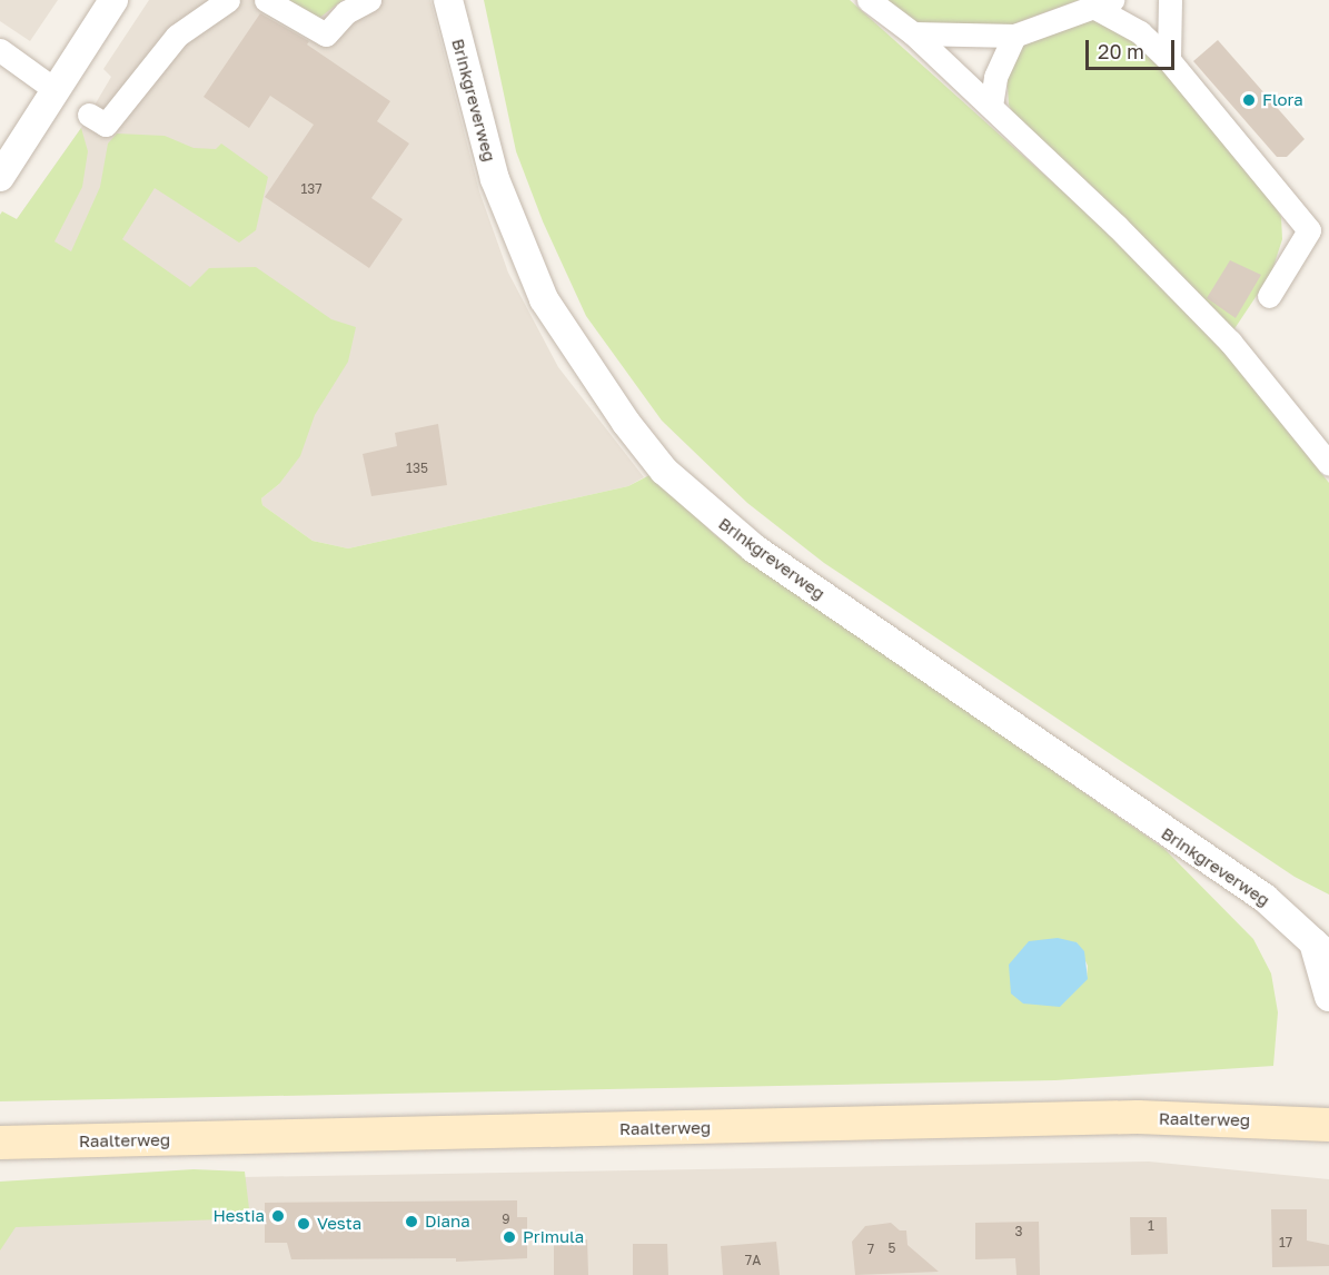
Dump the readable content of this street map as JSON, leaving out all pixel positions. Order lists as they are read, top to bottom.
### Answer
{
  "streets": {
    "main road": ["Raalterweg"],
    "street": ["Brinkgreverweg"]
  },
  "places": [
    "Flora",
    "Hestia",
    "Diana",
    "Vesta",
    "Primula"
  ],
  "house_numbers": [
    "137",
    "135",
    "9",
    "1",
    "3",
    "17",
    "5",
    "7",
    "7A"
  ],
  "scale_bar": "20 m"
}
